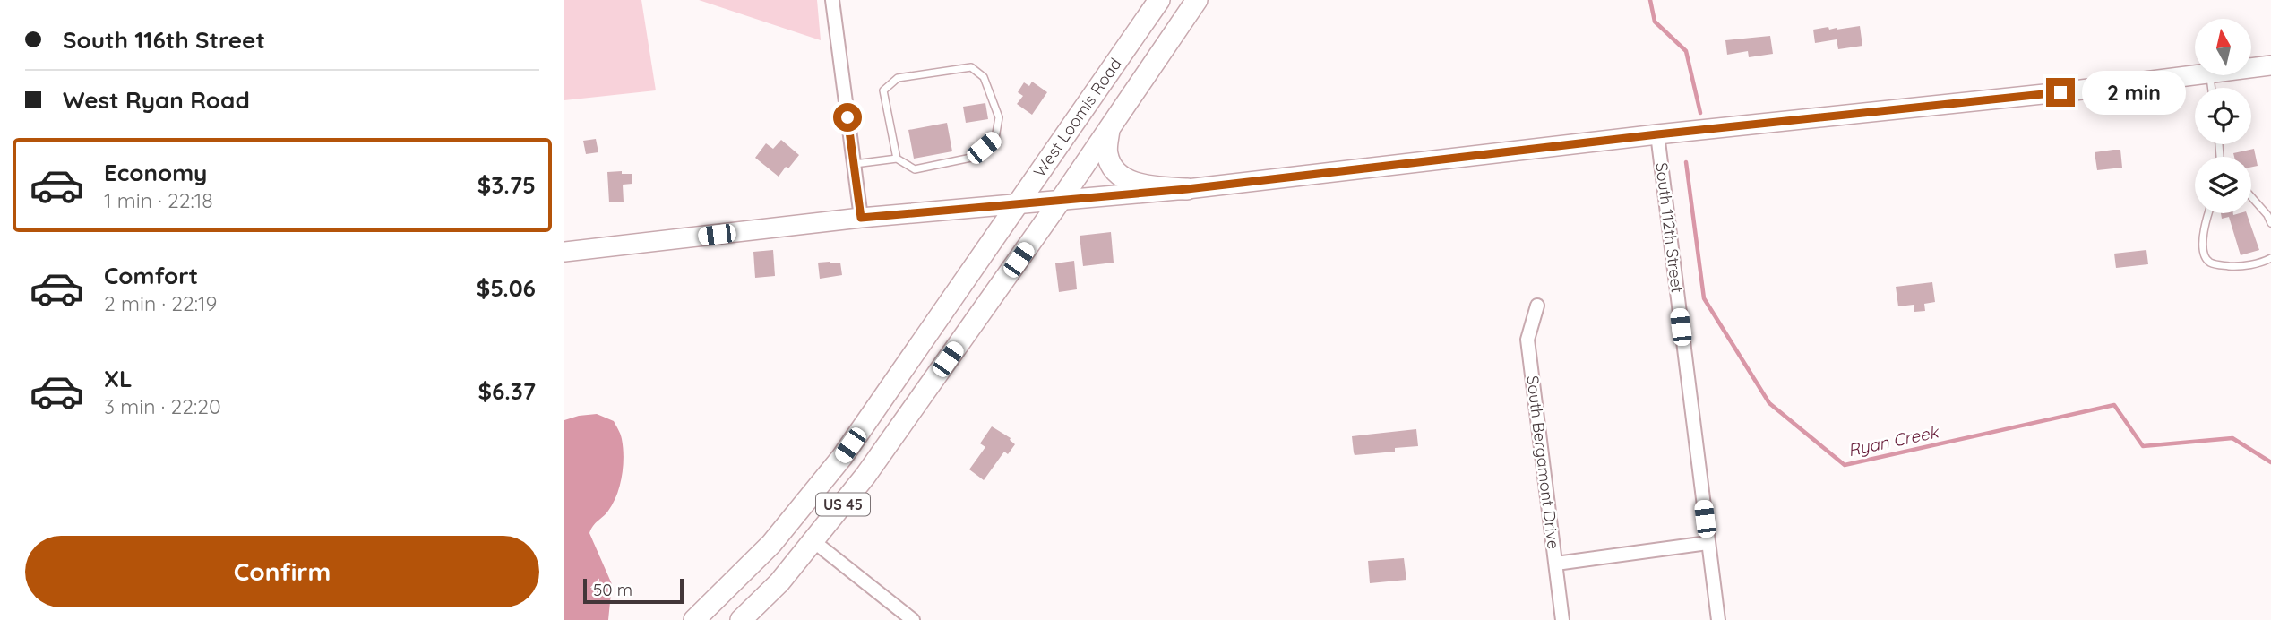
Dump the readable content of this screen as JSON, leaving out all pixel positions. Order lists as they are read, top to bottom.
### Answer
{
  "streets": {
    "main road": ["West Loomis Road", "US 45"],
    "street": ["South 112th Street", "South Bergamont Drive"]
  },
  "water": ["Ryan Creek"],
  "scale_bar": "50 m",
  "north": "top",
  "page": {
    "banner": ["South 116th Street", "West Ryan Road"],
    "bubble": "2 min",
    "list": [
      {
        "name": "Economy",
        "note": "1 min · 22:18",
        "value": "$3.75"
      },
      {
        "name": "Comfort",
        "note": "2 min · 22:19",
        "value": "$5.06"
      },
      {
        "name": "XL",
        "note": "3 min · 22:20",
        "value": "$6.37"
      }
    ],
    "buttons": "Confirm",
    "scale": "50 m"
  }
}
